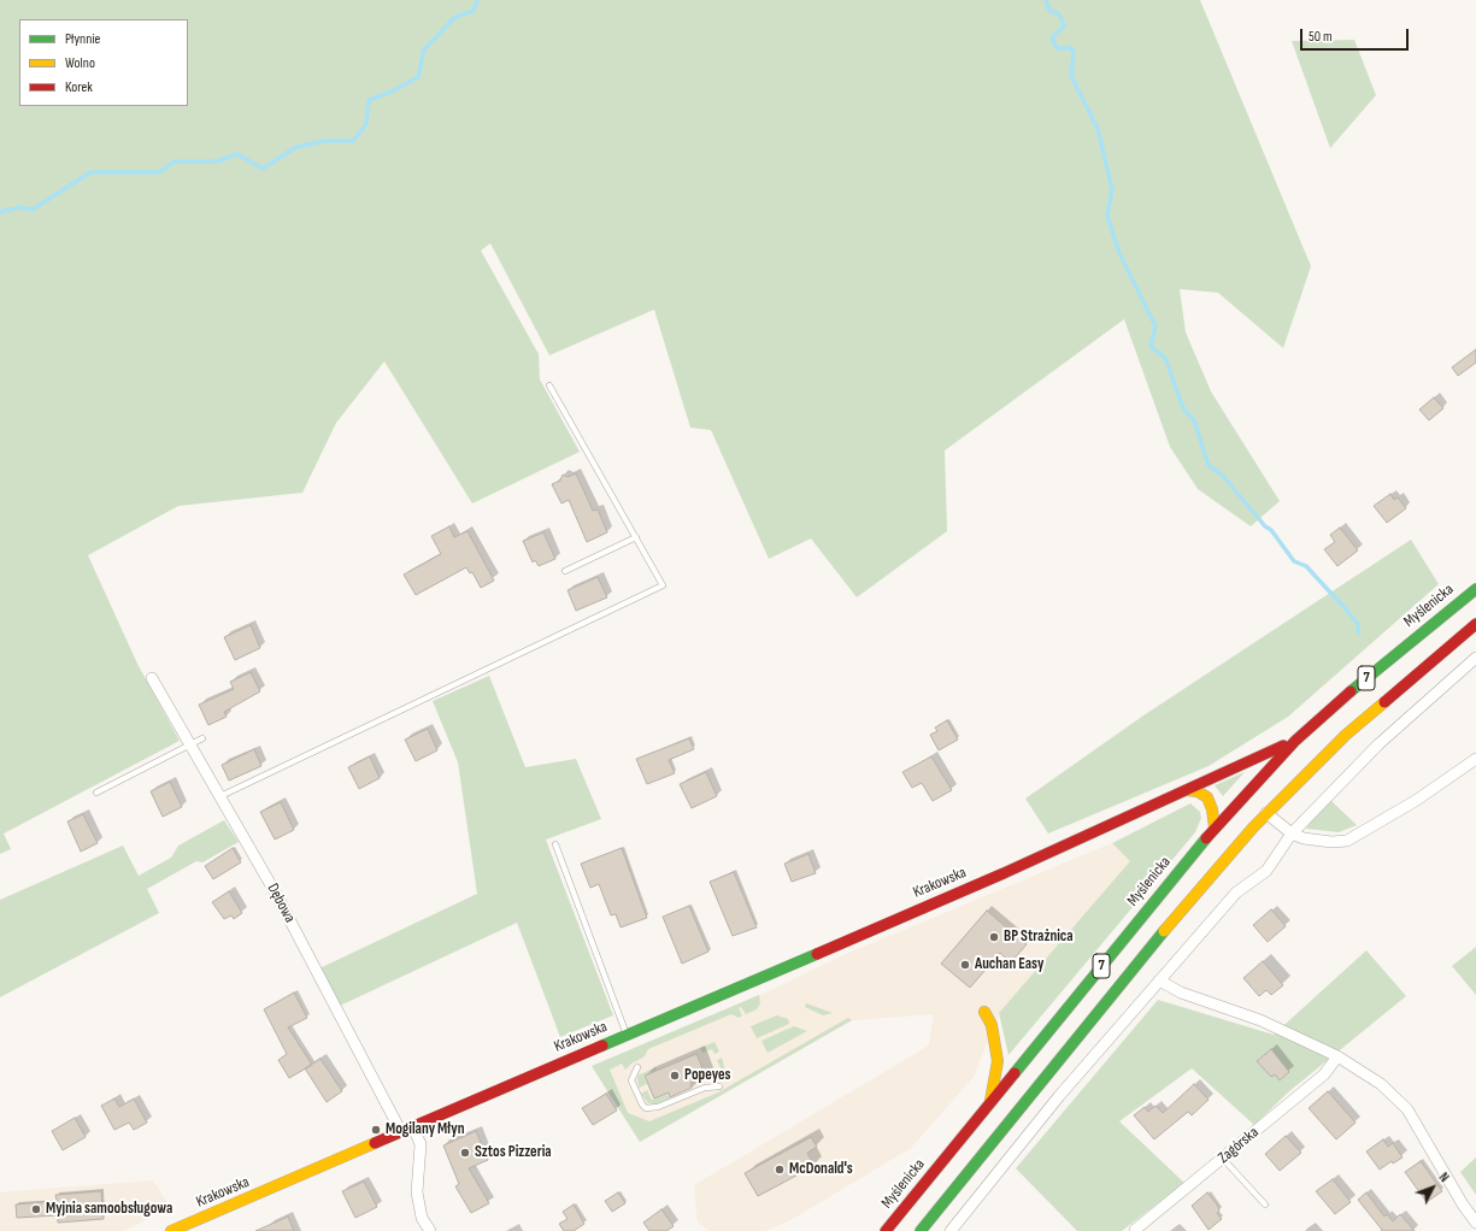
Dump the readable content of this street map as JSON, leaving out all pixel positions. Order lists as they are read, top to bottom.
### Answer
{
  "streets": {
    "main road": ["Myślenicka", "7", "Krakowska"],
    "street": ["Dębowa", "Zagórska"]
  },
  "crossings": [
    ["Myślenicka", "Krakowska"],
    ["Krakowska", "Dębowa"]
  ],
  "places": [
    "BP Strażnica",
    "Auchan Easy",
    "Popeyes",
    "Mogilany Młyn",
    "Sztos Pizzeria",
    "McDonald's",
    "Myjnia samoobsługowa"
  ],
  "legend": ["Płynnie", "Wolno", "Korek"],
  "scale_bar": "50 m",
  "north": "top right"
}
